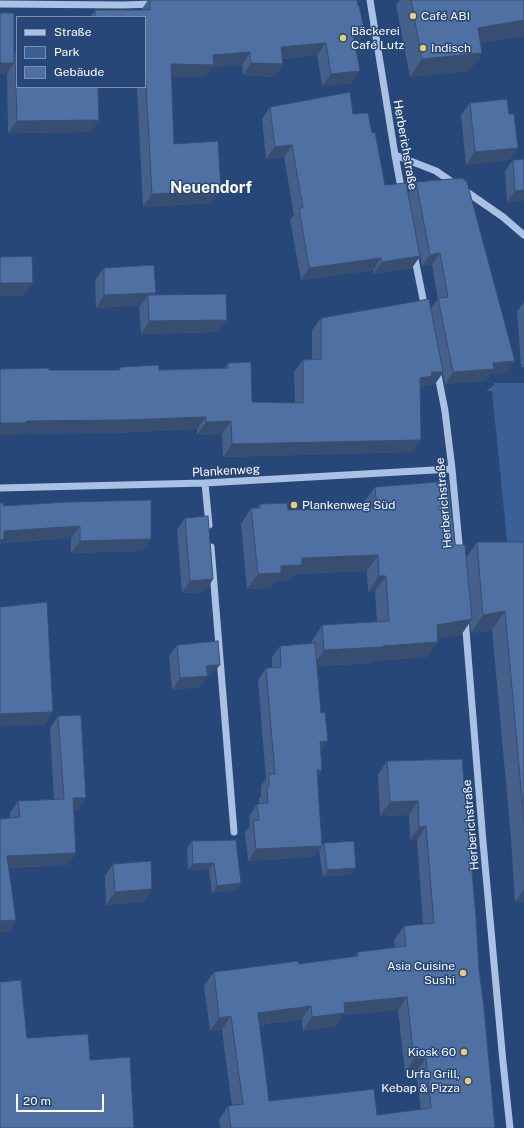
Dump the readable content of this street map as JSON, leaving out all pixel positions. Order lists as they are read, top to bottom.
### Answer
{
  "streets": {
    "street": ["Herberichstraße", "Plankenweg"]
  },
  "crossings": [
    ["Herberichstraße", "Plankenweg"]
  ],
  "districts": ["Neuendorf"],
  "places": [
    "Café ABI",
    "Bäckerei Café Lutz",
    "Indisch",
    "Plankenweg Süd",
    "Asia Cuisine Sushi",
    "Kiosk 60",
    "Urfa Grill, Kebap & Pizza"
  ],
  "legend": ["Straße", "Park", "Gebäude"],
  "scale_bar": "20 m"
}
